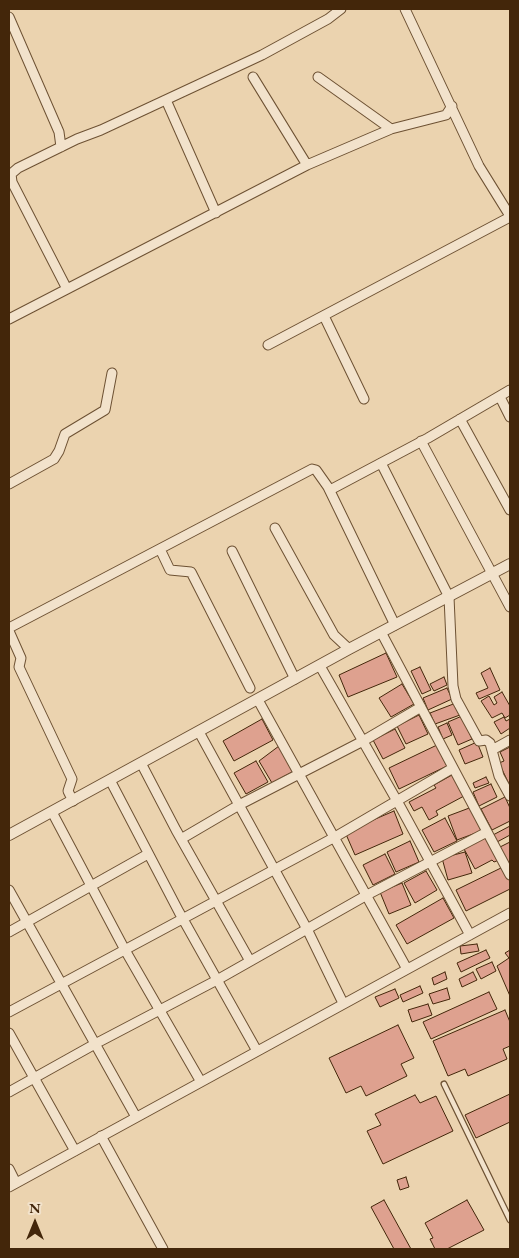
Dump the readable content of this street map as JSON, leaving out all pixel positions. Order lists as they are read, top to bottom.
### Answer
{
  "north": "top"
}
